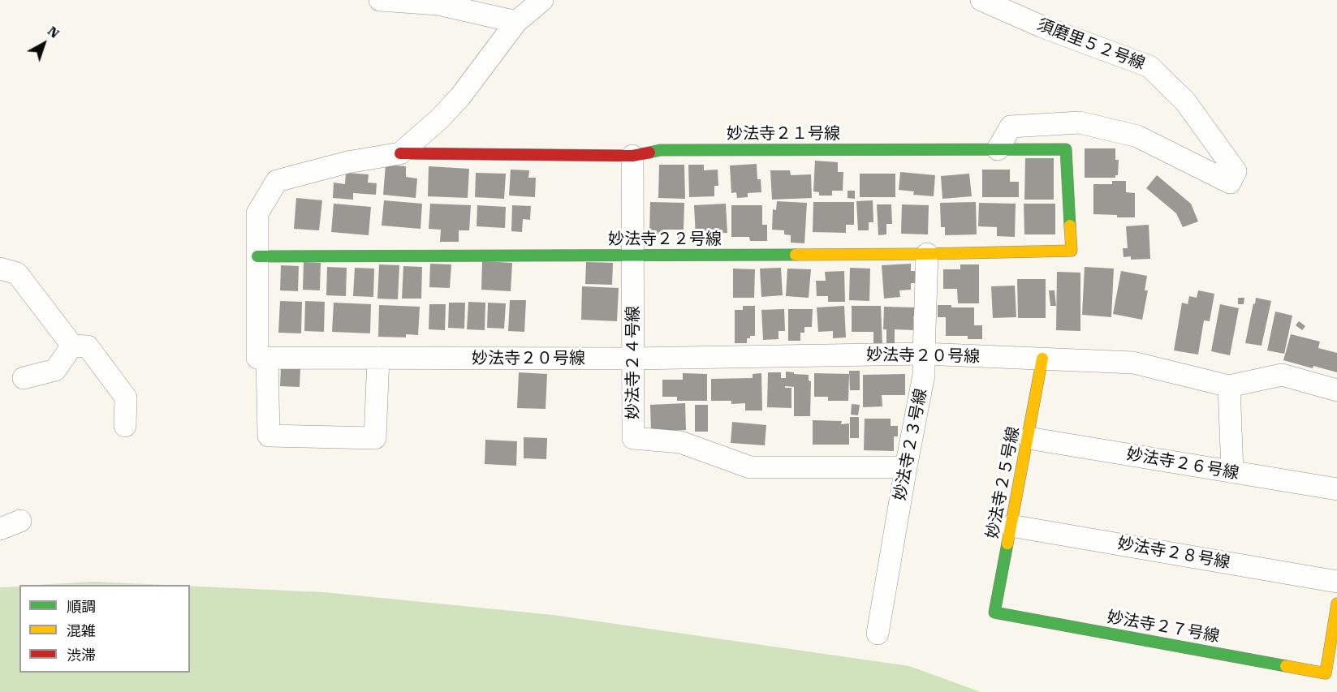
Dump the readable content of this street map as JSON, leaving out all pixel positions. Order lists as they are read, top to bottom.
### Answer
{
  "streets": {
    "street": [
      "須磨里５２号線",
      "妙法寺２１号線",
      "妙法寺２２号線",
      "妙法寺２０号線",
      "妙法寺２４号線",
      "妙法寺２３号線",
      "妙法寺２６号線",
      "妙法寺２５号線",
      "妙法寺２８号線",
      "妙法寺２７号線"
    ]
  },
  "crossings": [
    ["須磨里５２号線", "妙法寺２１号線"],
    ["妙法寺２１号線", "妙法寺２２号線"],
    ["妙法寺２１号線", "妙法寺２４号線"],
    ["妙法寺２２号線", "妙法寺２４号線"],
    ["妙法寺２２号線", "妙法寺２３号線"],
    ["妙法寺２０号線", "妙法寺２４号線"],
    ["妙法寺２０号線", "妙法寺２３号線"],
    ["妙法寺２０号線", "妙法寺２５号線"],
    ["妙法寺２４号線", "妙法寺２３号線"],
    ["妙法寺２６号線", "妙法寺２５号線"],
    ["妙法寺２５号線", "妙法寺２８号線"],
    ["妙法寺２５号線", "妙法寺２７号線"]
  ],
  "legend": ["順調", "混雑", "渋滞"],
  "north": "top right"
}
